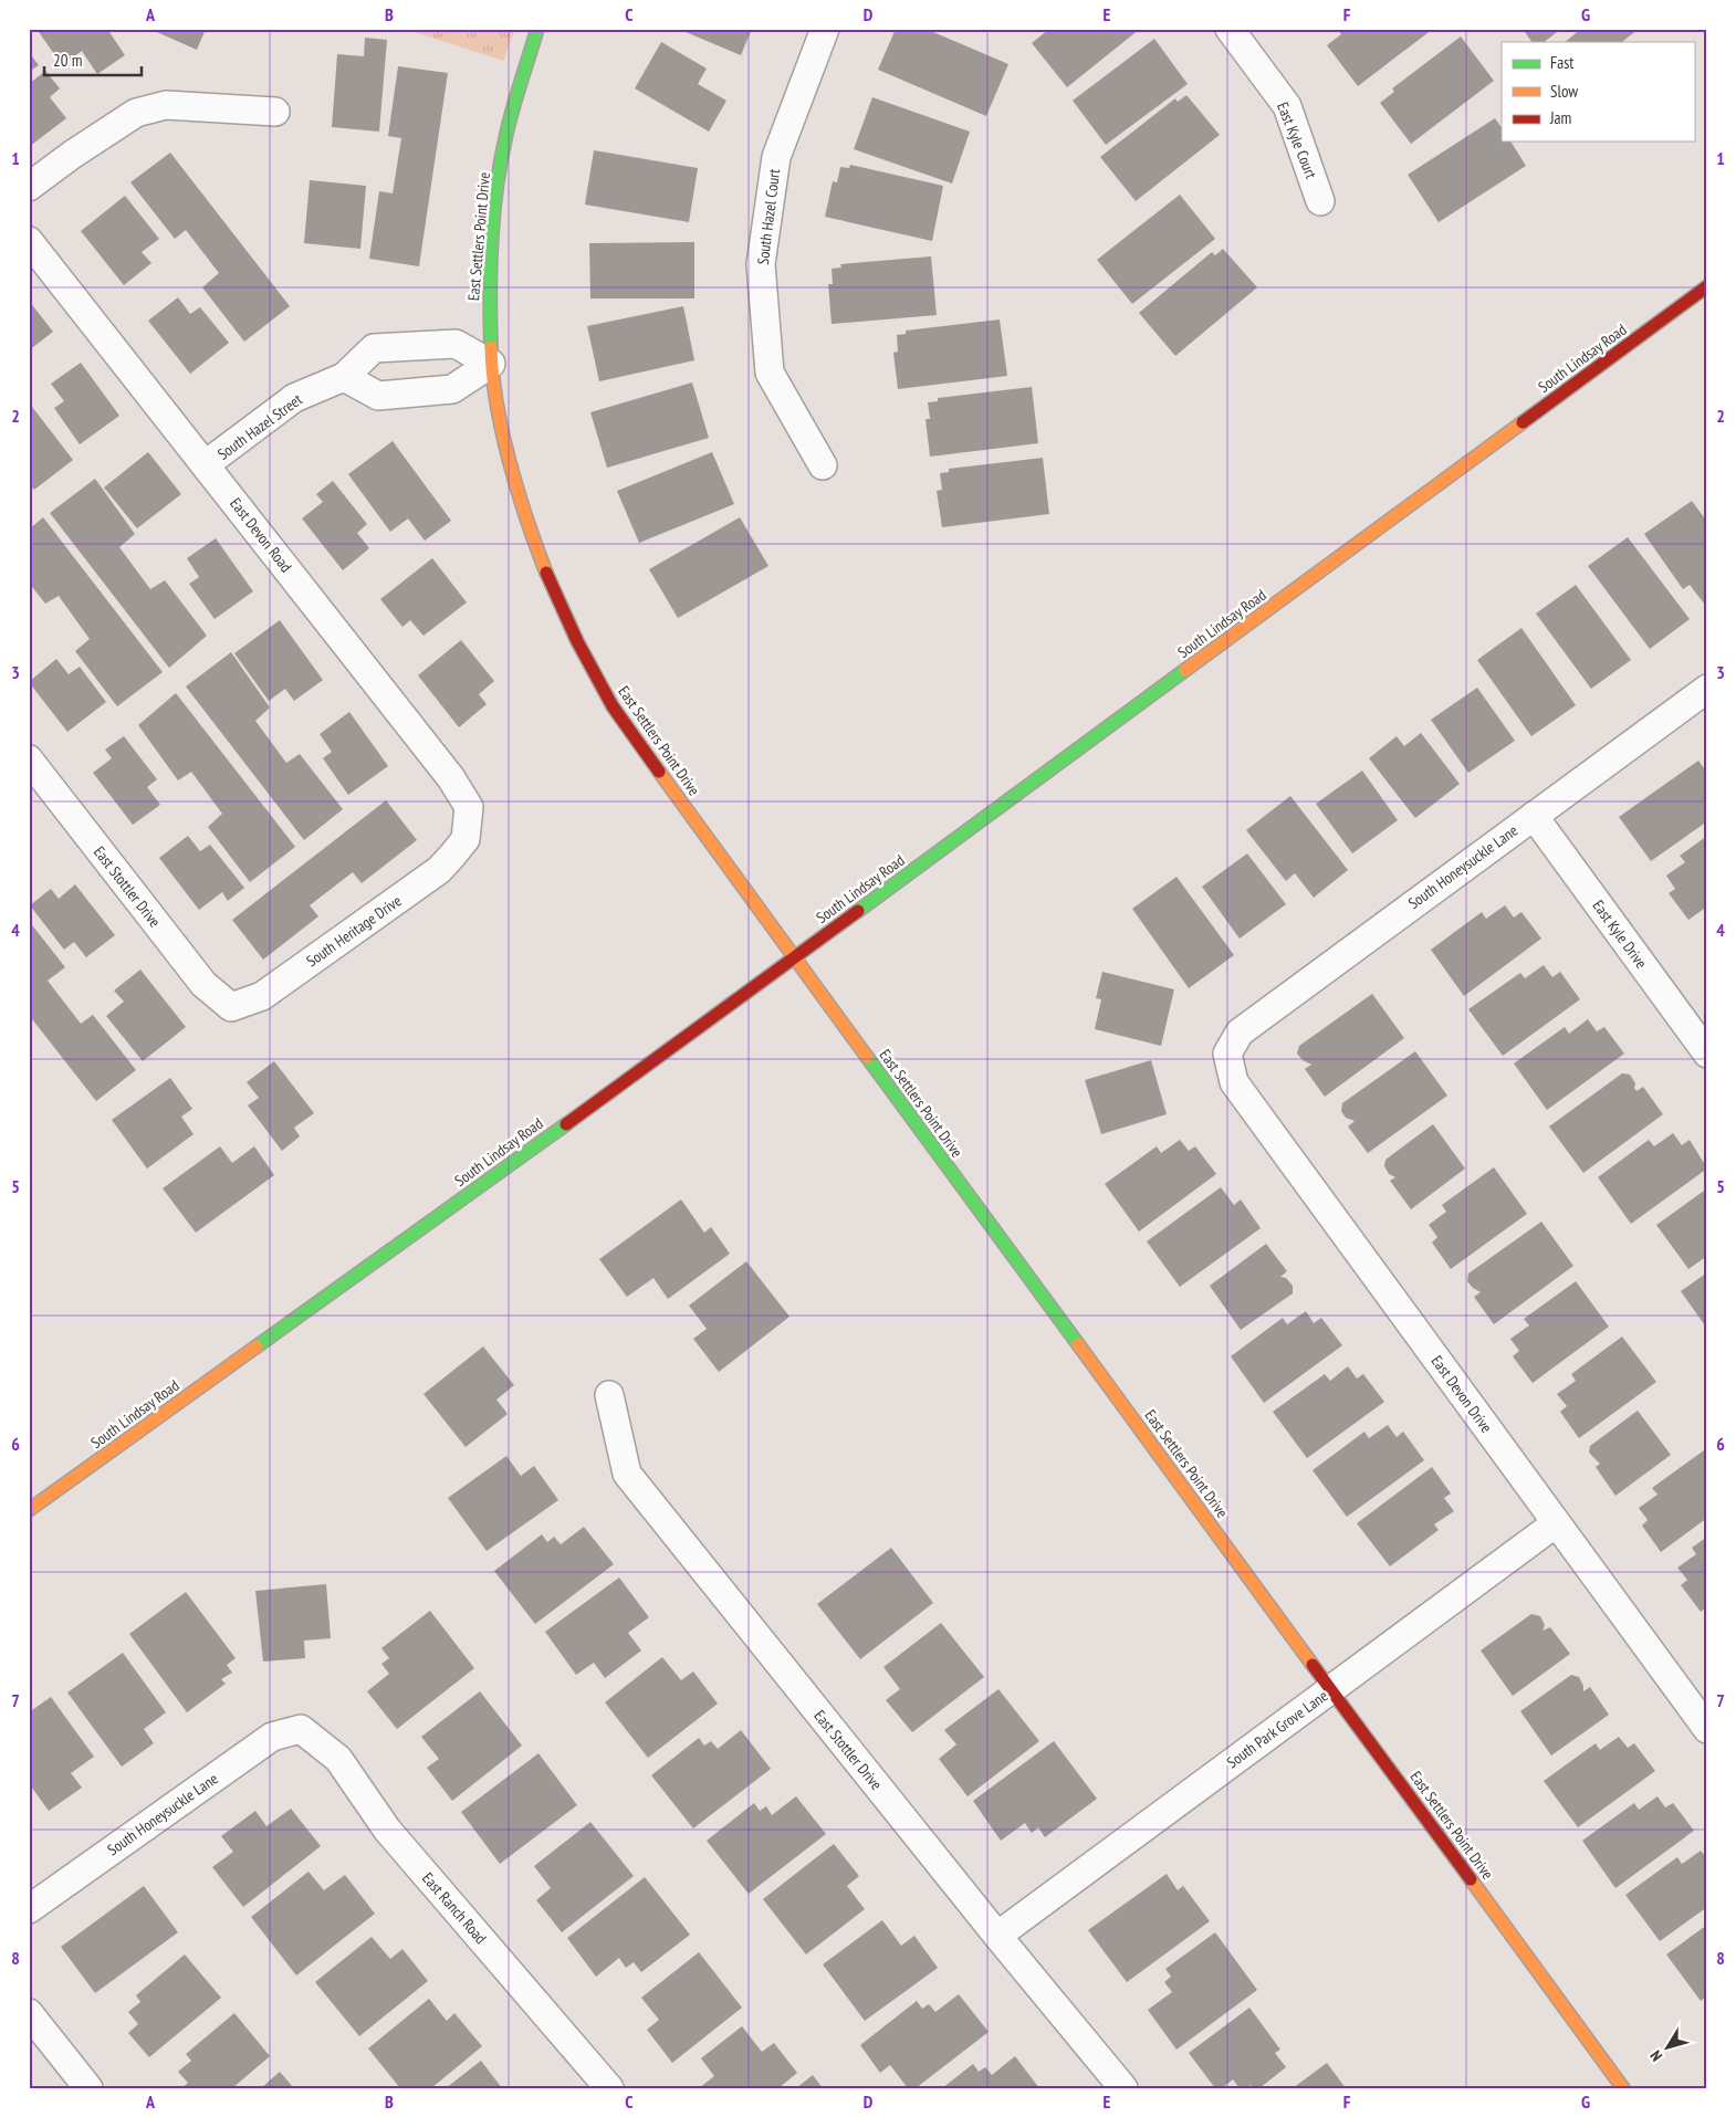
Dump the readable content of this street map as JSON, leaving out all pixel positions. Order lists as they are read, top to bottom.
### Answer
{
  "streets": {
    "street": [
      "East Kyle Court",
      "South Hazel Court",
      "East Settlers Point Drive",
      "South Lindsay Road",
      "South Hazel Street",
      "East Devon Road",
      "South Honeysuckle Lane",
      "East Stottler Drive",
      "South Heritage Drive",
      "East Kyle Drive",
      "East Devon Drive",
      "South Park Grove Lane",
      "East Ranch Road"
    ]
  },
  "crossings": [
    ["East Settlers Point Drive", "South Lindsay Road"],
    ["East Settlers Point Drive", "South Hazel Street"],
    ["East Settlers Point Drive", "South Park Grove Lane"],
    ["South Hazel Street", "East Devon Road"],
    ["East Devon Road", "South Heritage Drive"],
    ["South Honeysuckle Lane", "East Kyle Drive"],
    ["South Honeysuckle Lane", "East Devon Drive"],
    ["South Honeysuckle Lane", "East Ranch Road"],
    ["East Stottler Drive", "South Heritage Drive"],
    ["East Stottler Drive", "South Park Grove Lane"],
    ["East Devon Drive", "South Park Grove Lane"]
  ],
  "legend": ["Fast", "Slow", "Jam"],
  "scale_bar": "20 m",
  "north": "bottom left",
  "grid": {
    "columns": [
      "A",
      "B",
      "C",
      "D",
      "E",
      "F",
      "G"
    ],
    "rows": [
      "1",
      "2",
      "3",
      "4",
      "5",
      "6",
      "7",
      "8"
    ]
  }
}
